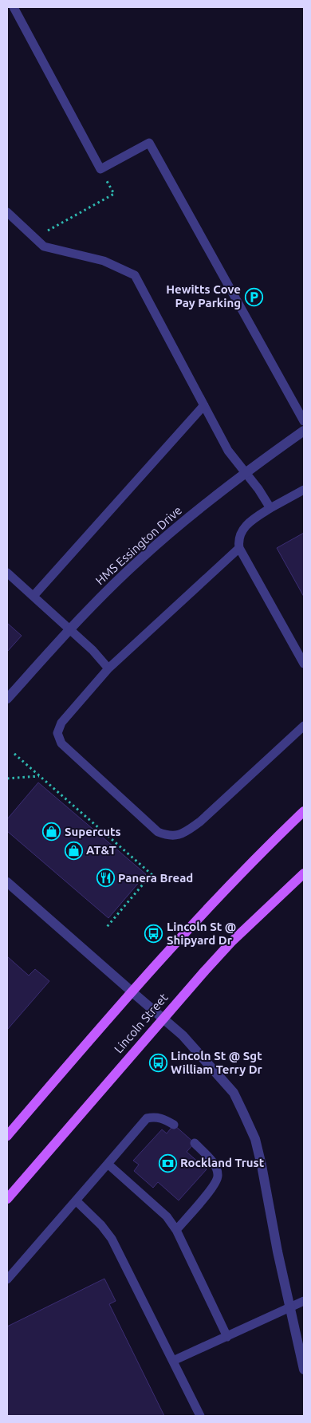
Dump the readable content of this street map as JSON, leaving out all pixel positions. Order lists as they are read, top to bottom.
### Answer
{
  "streets": {
    "main road": ["Lincoln Street"],
    "street": ["HMS Essington Drive"]
  },
  "places": {
    "parking": ["Hewitts Cove Pay Parking"],
    "shop": ["Supercuts", "AT&T"],
    "restaurant": ["Panera Bread"],
    "bus stop": ["Lincoln St @ Shipyard Dr", "Lincoln St @ Sgt William Terry Dr"],
    "bank": ["Rockland Trust"]
  }
}
